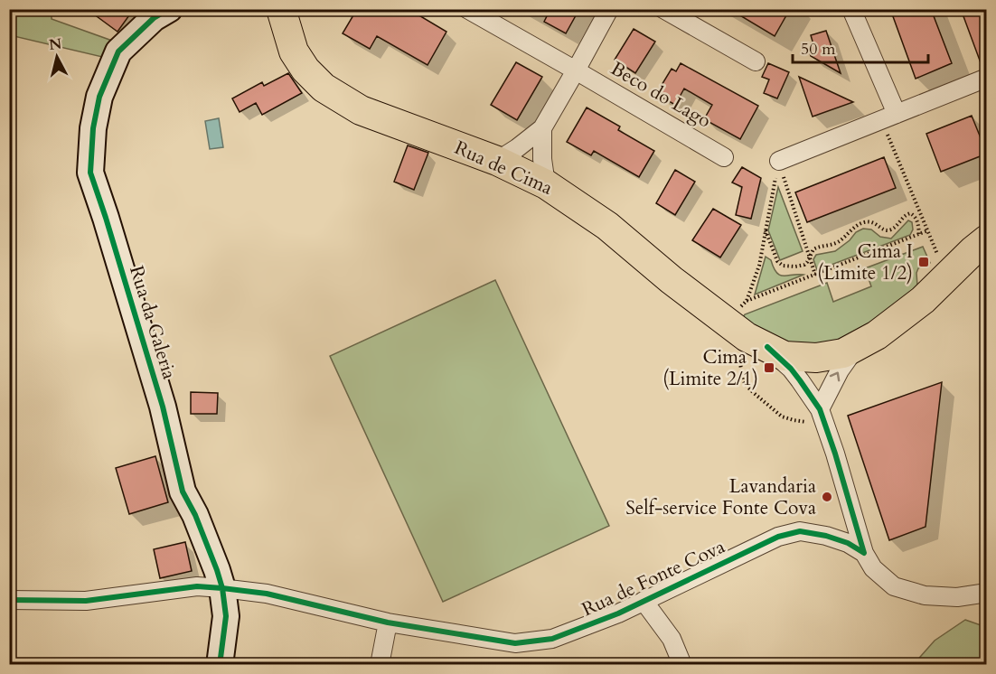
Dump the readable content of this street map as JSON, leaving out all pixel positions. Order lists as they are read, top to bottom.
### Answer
{
  "streets": {
    "main road": ["Rua de Cima"],
    "street": ["Beco do Lago", "Rua da Galeria", "Rua de Fonte Cova"]
  },
  "crossings": [
    ["Rua da Galeria", "Rua de Fonte Cova"]
  ],
  "places": {
    "transit": ["Cima I (Limite 1/2)", "Cima I (Limite 2/1)"],
    "other": ["Lavandaria Self-service Fonte Cova"]
  },
  "scale_bar": "50 m",
  "north": "top"
}
